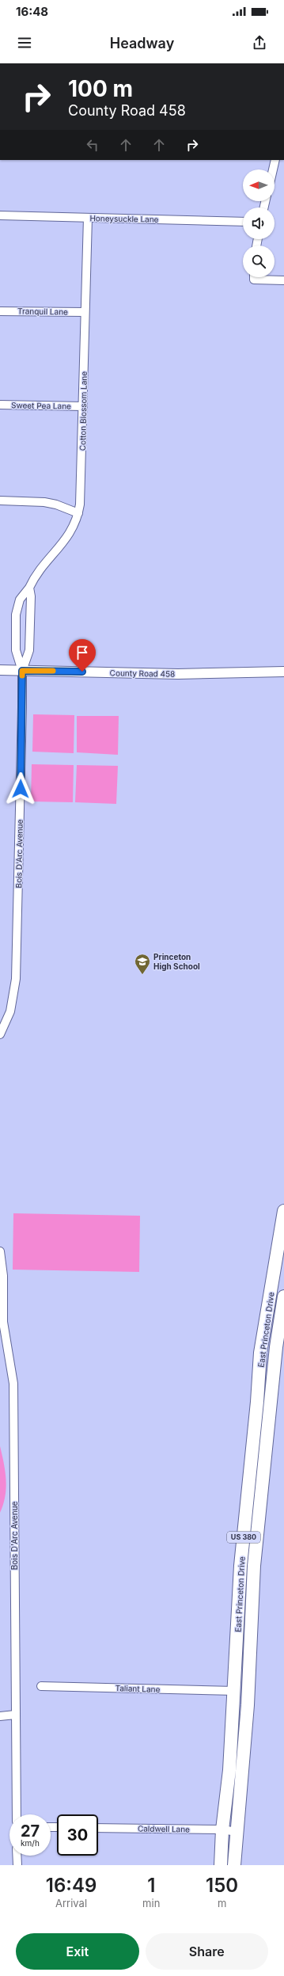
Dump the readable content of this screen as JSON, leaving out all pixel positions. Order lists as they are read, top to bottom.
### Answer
{
  "streets": {
    "highway": ["East Princeton Drive", "US 380"],
    "street": [
      "Honeysuckle Lane",
      "Tranquil Lane",
      "Sweet Pea Lane",
      "Cotton Blossom Lane",
      "County Road 458",
      "Bois D'Arc Avenue",
      "Taliant Lane",
      "Caldwell Lane"
    ]
  },
  "crossings": [
    ["Honeysuckle Lane", "Cotton Blossom Lane"],
    ["Tranquil Lane", "Cotton Blossom Lane"],
    ["Sweet Pea Lane", "Cotton Blossom Lane"],
    ["Cotton Blossom Lane", "County Road 458"],
    ["Cotton Blossom Lane", "Bois D'Arc Avenue"],
    ["County Road 458", "Bois D'Arc Avenue"],
    ["East Princeton Drive", "Taliant Lane"],
    ["East Princeton Drive", "Caldwell Lane"]
  ],
  "places": {
    "school or university": ["Princeton High School"]
  },
  "north": "left",
  "page": {
    "status": "16:48",
    "header": "Headway",
    "turn": ["100 m", "County Road 458"],
    "speed": "27 km/h",
    "limit": "30",
    "eta": [
      "16:49",
      "Arrival",
      "1",
      "min",
      "150",
      "m"
    ],
    "buttons": ["Exit", "Share"]
  }
}
